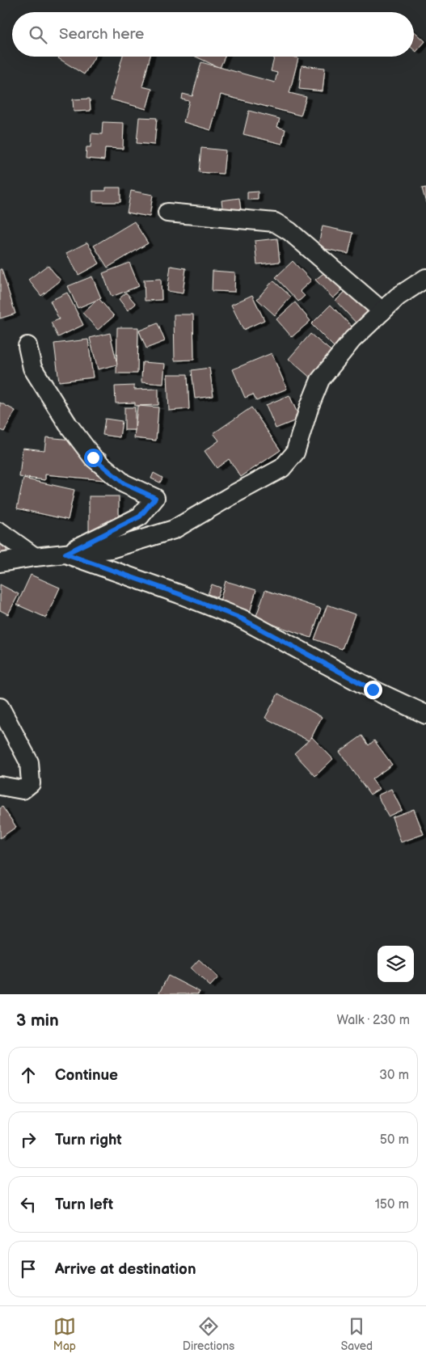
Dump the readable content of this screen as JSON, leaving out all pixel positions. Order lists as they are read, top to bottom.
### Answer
{
  "page": {
    "search": "Search here",
    "heading": ["3 min", "Walk · 230 m"],
    "list": [
      ["Continue", "30 m"],
      ["Turn right", "50 m"],
      ["Turn left", "150 m"],
      "Arrive at destination"
    ],
    "nav": ["Map", "Directions", "Saved"]
  }
}
